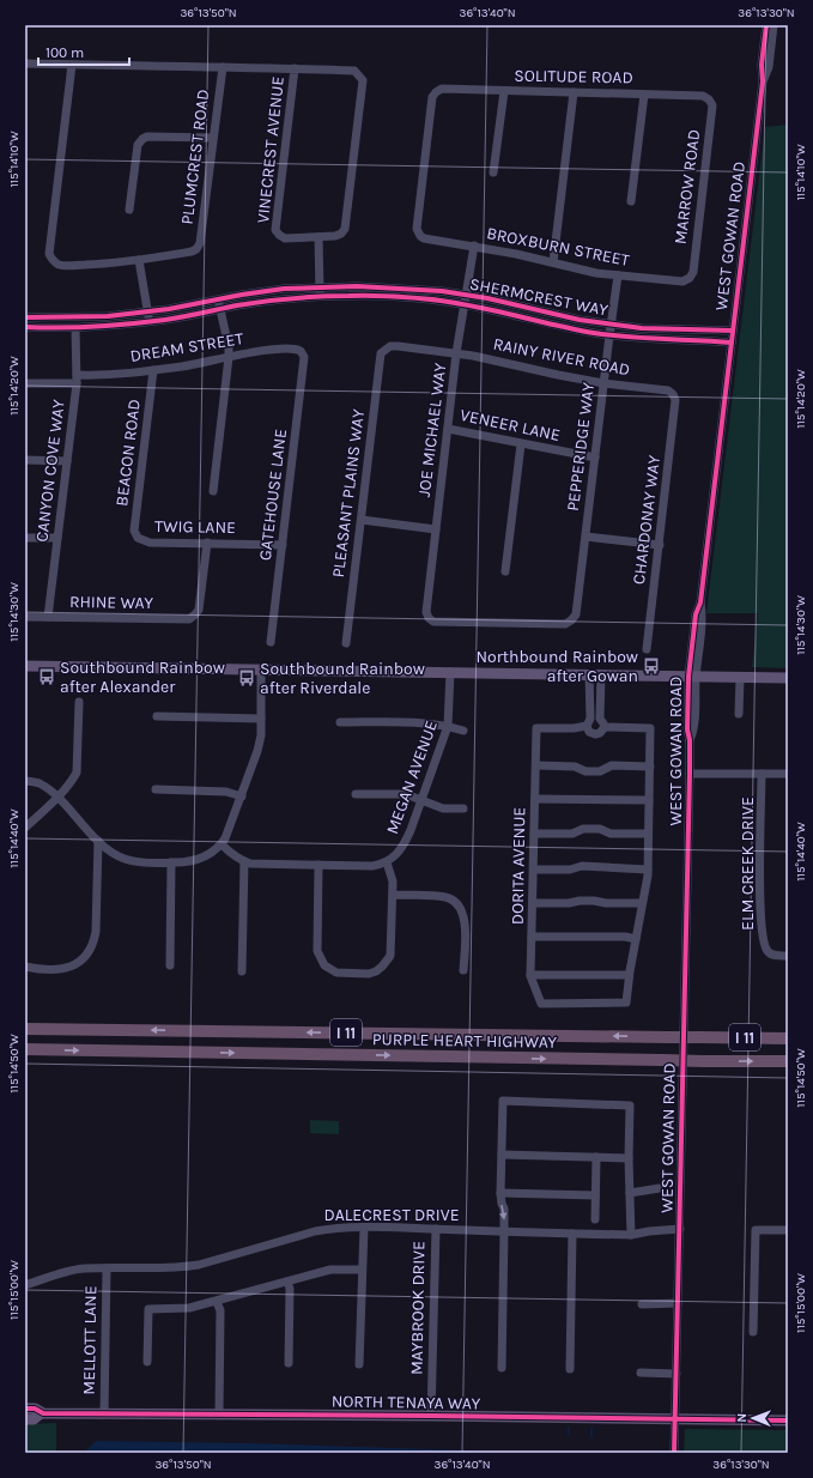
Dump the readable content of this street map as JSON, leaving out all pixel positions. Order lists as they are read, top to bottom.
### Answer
{
  "streets": {
    "highway": ["I 11", "PURPLE HEART HIGHWAY"],
    "main road": ["NORTH TENAYA WAY"],
    "street": [
      "SOLITUDE ROAD",
      "VINECREST AVENUE",
      "PLUMCREST ROAD",
      "MARROW ROAD",
      "WEST GOWAN ROAD",
      "BROXBURN STREET",
      "SHERMCREST WAY",
      "DREAM STREET",
      "RAINY RIVER ROAD",
      "VENEER LANE",
      "JOE MICHAEL WAY",
      "PEPPERIDGE WAY",
      "BEACON ROAD",
      "CANYON COVE WAY",
      "PLEASANT PLAINS WAY",
      "GATEHOUSE LANE",
      "CHARDONAY WAY",
      "TWIG LANE",
      "RHINE WAY",
      "MEGAN AVENUE",
      "ELM CREEK DRIVE",
      "DORITA AVENUE",
      "DALECREST DRIVE",
      "MAYBROOK DRIVE",
      "MELLOTT LANE"
    ]
  },
  "crossings": [
    ["SOLITUDE ROAD", "MARROW ROAD"],
    ["SOLITUDE ROAD", "BROXBURN STREET"],
    ["MARROW ROAD", "BROXBURN STREET"],
    ["WEST GOWAN ROAD", "SHERMCREST WAY"],
    ["WEST GOWAN ROAD", "DALECREST DRIVE"],
    ["WEST GOWAN ROAD", "NORTH TENAYA WAY"],
    ["BROXBURN STREET", "JOE MICHAEL WAY"],
    ["BROXBURN STREET", "PEPPERIDGE WAY"],
    ["SHERMCREST WAY", "JOE MICHAEL WAY"],
    ["SHERMCREST WAY", "PEPPERIDGE WAY"],
    ["SHERMCREST WAY", "CANYON COVE WAY"],
    ["DREAM STREET", "BEACON ROAD"],
    ["DREAM STREET", "CANYON COVE WAY"],
    ["DREAM STREET", "GATEHOUSE LANE"],
    ["RAINY RIVER ROAD", "JOE MICHAEL WAY"],
    ["RAINY RIVER ROAD", "PEPPERIDGE WAY"],
    ["RAINY RIVER ROAD", "PLEASANT PLAINS WAY"],
    ["RAINY RIVER ROAD", "CHARDONAY WAY"],
    ["VENEER LANE", "JOE MICHAEL WAY"],
    ["VENEER LANE", "PEPPERIDGE WAY"],
    ["JOE MICHAEL WAY", "PEPPERIDGE WAY"],
    ["BEACON ROAD", "TWIG LANE"],
    ["CANYON COVE WAY", "RHINE WAY"],
    ["GATEHOUSE LANE", "TWIG LANE"],
    ["TWIG LANE", "RHINE WAY"],
    ["DALECREST DRIVE", "MAYBROOK DRIVE"],
    ["DALECREST DRIVE", "MELLOTT LANE"],
    ["MAYBROOK DRIVE", "NORTH TENAYA WAY"],
    ["MELLOTT LANE", "NORTH TENAYA WAY"]
  ],
  "places": {
    "bus stop": ["Northbound Rainbow after Gowan", "Southbound Rainbow after Alexander", "Southbound Rainbow after Riverdale"]
  },
  "scale_bar": "100 m",
  "north": "left",
  "coordinates": [
    "36°13'50\"N",
    "36°13'40\"N",
    "36°13'30\"N",
    "115°14'10\"W",
    "115°14'20\"W",
    "115°14'30\"W",
    "115°14'40\"W",
    "115°14'50\"W",
    "115°15'00\"W"
  ]
}
